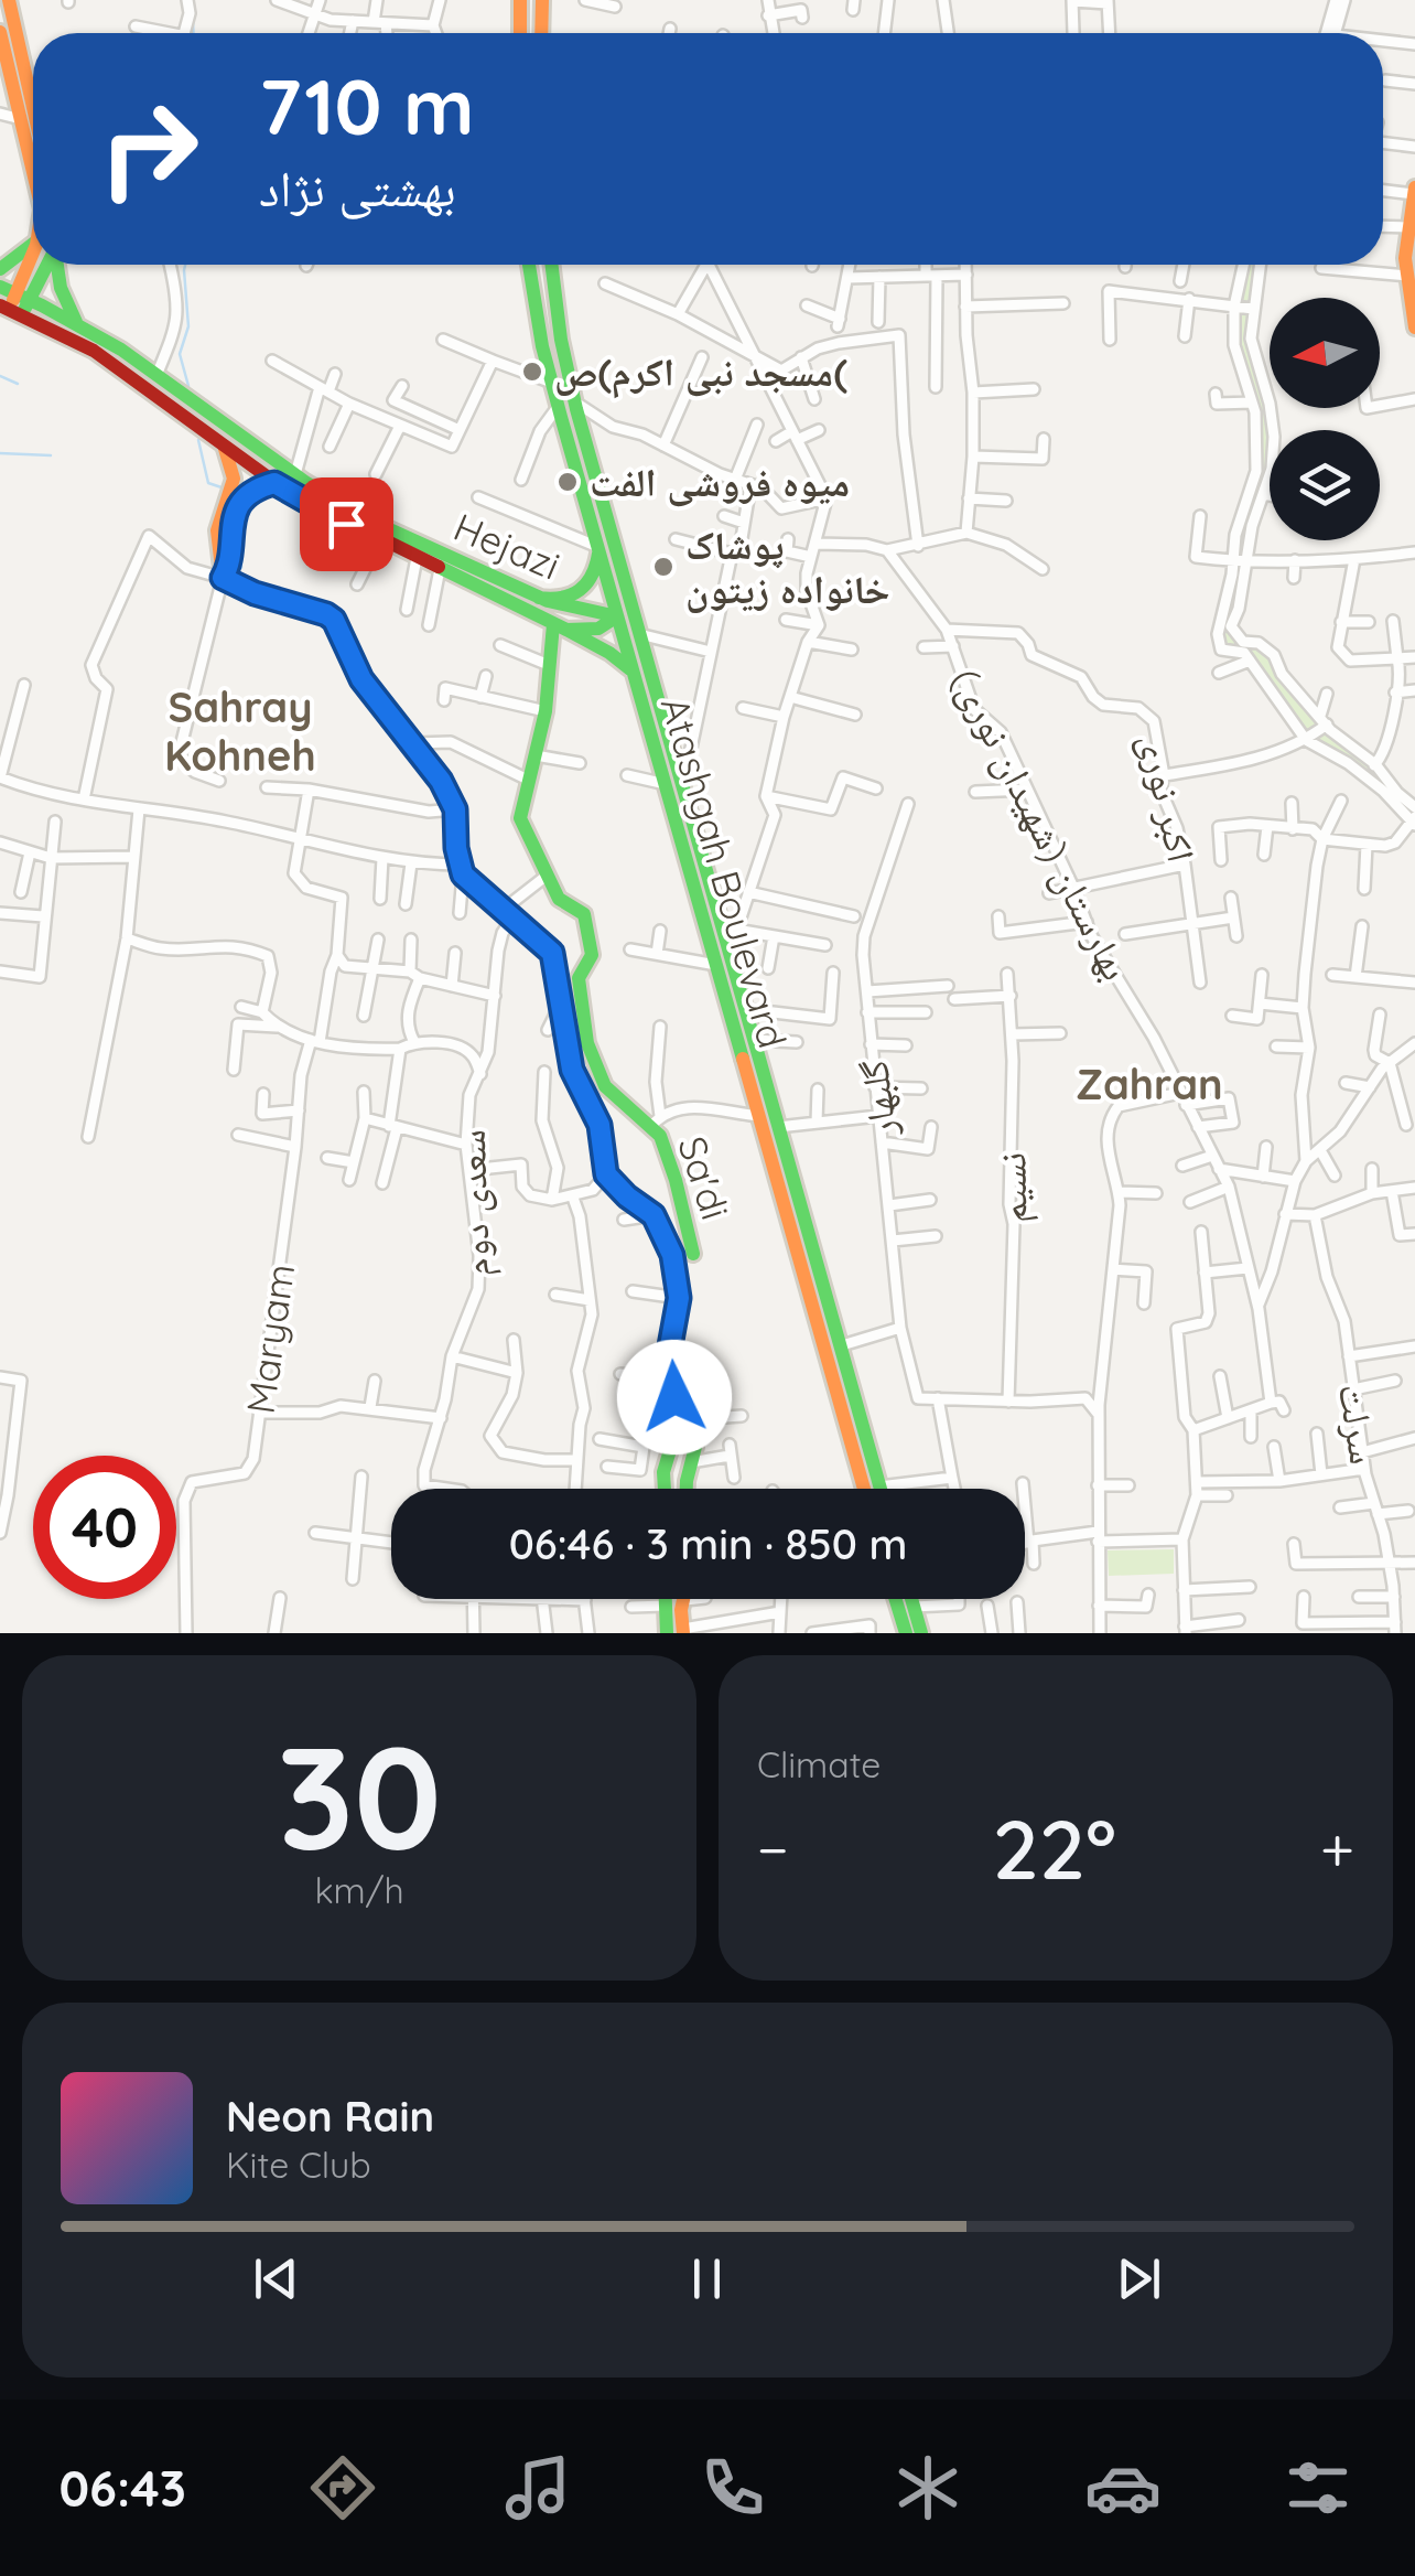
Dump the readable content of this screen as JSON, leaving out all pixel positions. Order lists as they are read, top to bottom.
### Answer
{
  "streets": {
    "main road": ["Hejazi", "Atashgah Boulevard", "Sa'di"],
    "street": [
      "اکبر نوری",
      "بهارستان (شهیدان نوری)",
      "گلبهار",
      "نسیم",
      "سعدی دوم",
      "Maryam",
      "سرلت"
    ]
  },
  "crossings": [
    ["Hejazi", "Atashgah Boulevard"],
    ["Hejazi", "Sa'di"],
    ["اکبر نوری", "بهارستان (شهیدان نوری)"]
  ],
  "districts": ["Sahray Kohneh", "Zahran"],
  "places": ["مسجد نبی اکرم)ص(", "میوه فروشی الفت", "پوشاک خانواده زیتون"],
  "north": "left",
  "page": {
    "turn": ["710 m", "بهشتی نژاد"],
    "limit": "40",
    "trip": "06:46 · 3 min · 850 m",
    "tile": [
      ["30", "km/h"],
      "Climate"
    ],
    "heat": ["−", "22°", "+"],
    "song": ["Neon Rain", "Kite Club"],
    "tabs": "06:43"
  }
}
